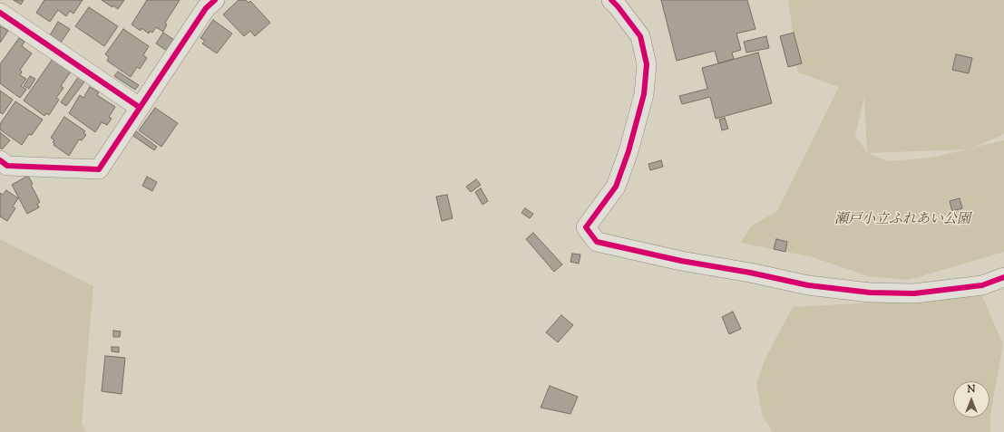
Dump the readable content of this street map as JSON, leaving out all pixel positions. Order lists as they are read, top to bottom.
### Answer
{
  "parks": ["瀬戸小立ふれあい公園"],
  "north": "top"
}
